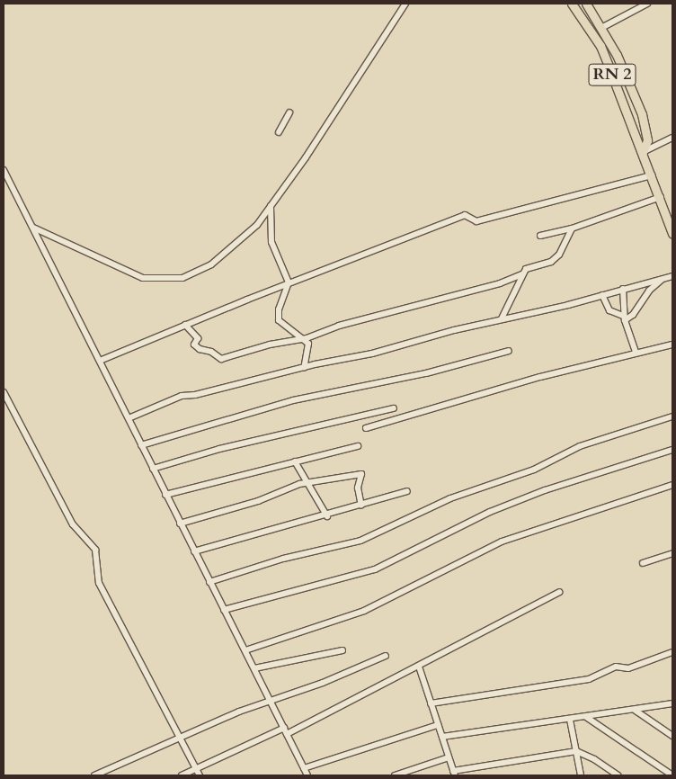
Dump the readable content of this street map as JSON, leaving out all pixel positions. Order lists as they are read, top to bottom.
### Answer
{
  "streets": {
    "highway": ["RN 2"]
  }
}
